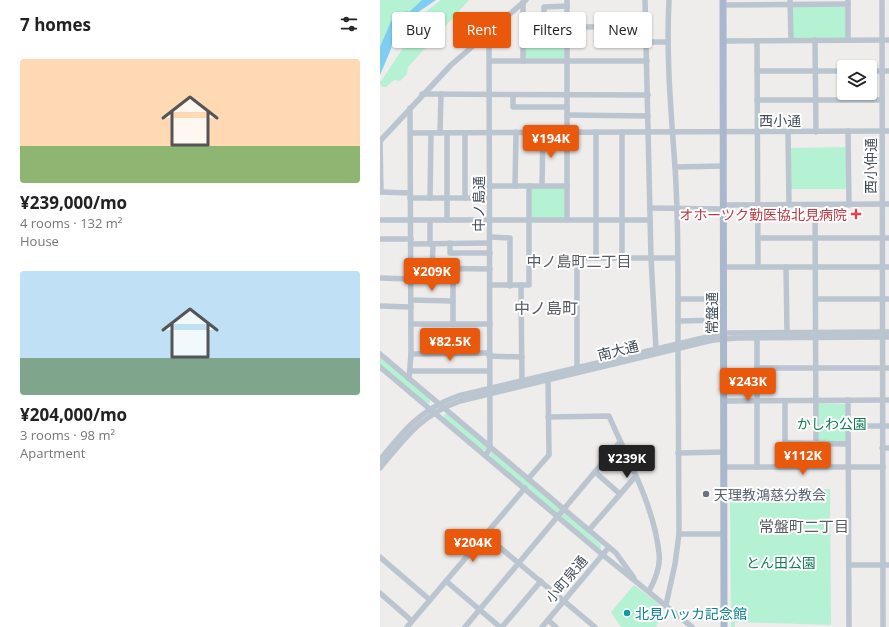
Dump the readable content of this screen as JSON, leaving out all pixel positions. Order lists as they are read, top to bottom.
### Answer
{
  "streets": {
    "main road": ["常盤通"],
    "street": [
      "西小通",
      "西小仲通",
      "中ノ島通",
      "南大通",
      "小町泉通"
    ]
  },
  "crossings": [
    ["西小通", "西小仲通"],
    ["西小通", "常盤通"],
    ["西小仲通", "南大通"],
    ["中ノ島通", "南大通"],
    ["常盤通", "南大通"]
  ],
  "districts": ["中ノ島町二丁目", "中ノ島町", "常盤町二丁目"],
  "parks": ["かしわ公園", "とん田公園"],
  "places": {
    "health": ["オホーツク勤医協北見病院"],
    "other": ["天理教鴻慈分教会", "北見ハッカ記念館"]
  },
  "page": {
    "heading": "7 homes",
    "chip": [
      "Buy",
      "Rent",
      "Filters",
      "New"
    ],
    "list": [
      {
        "name": "¥239,000/mo",
        "note": "4 rooms · 132 m² · House"
      },
      {
        "name": "¥204,000/mo",
        "note": "3 rooms · 98 m² · Apartment"
      }
    ],
    "price": [
      "¥194K",
      "¥209K",
      "¥82.5K",
      "¥243K",
      "¥112K",
      "¥239K",
      "¥204K"
    ]
  }
}
